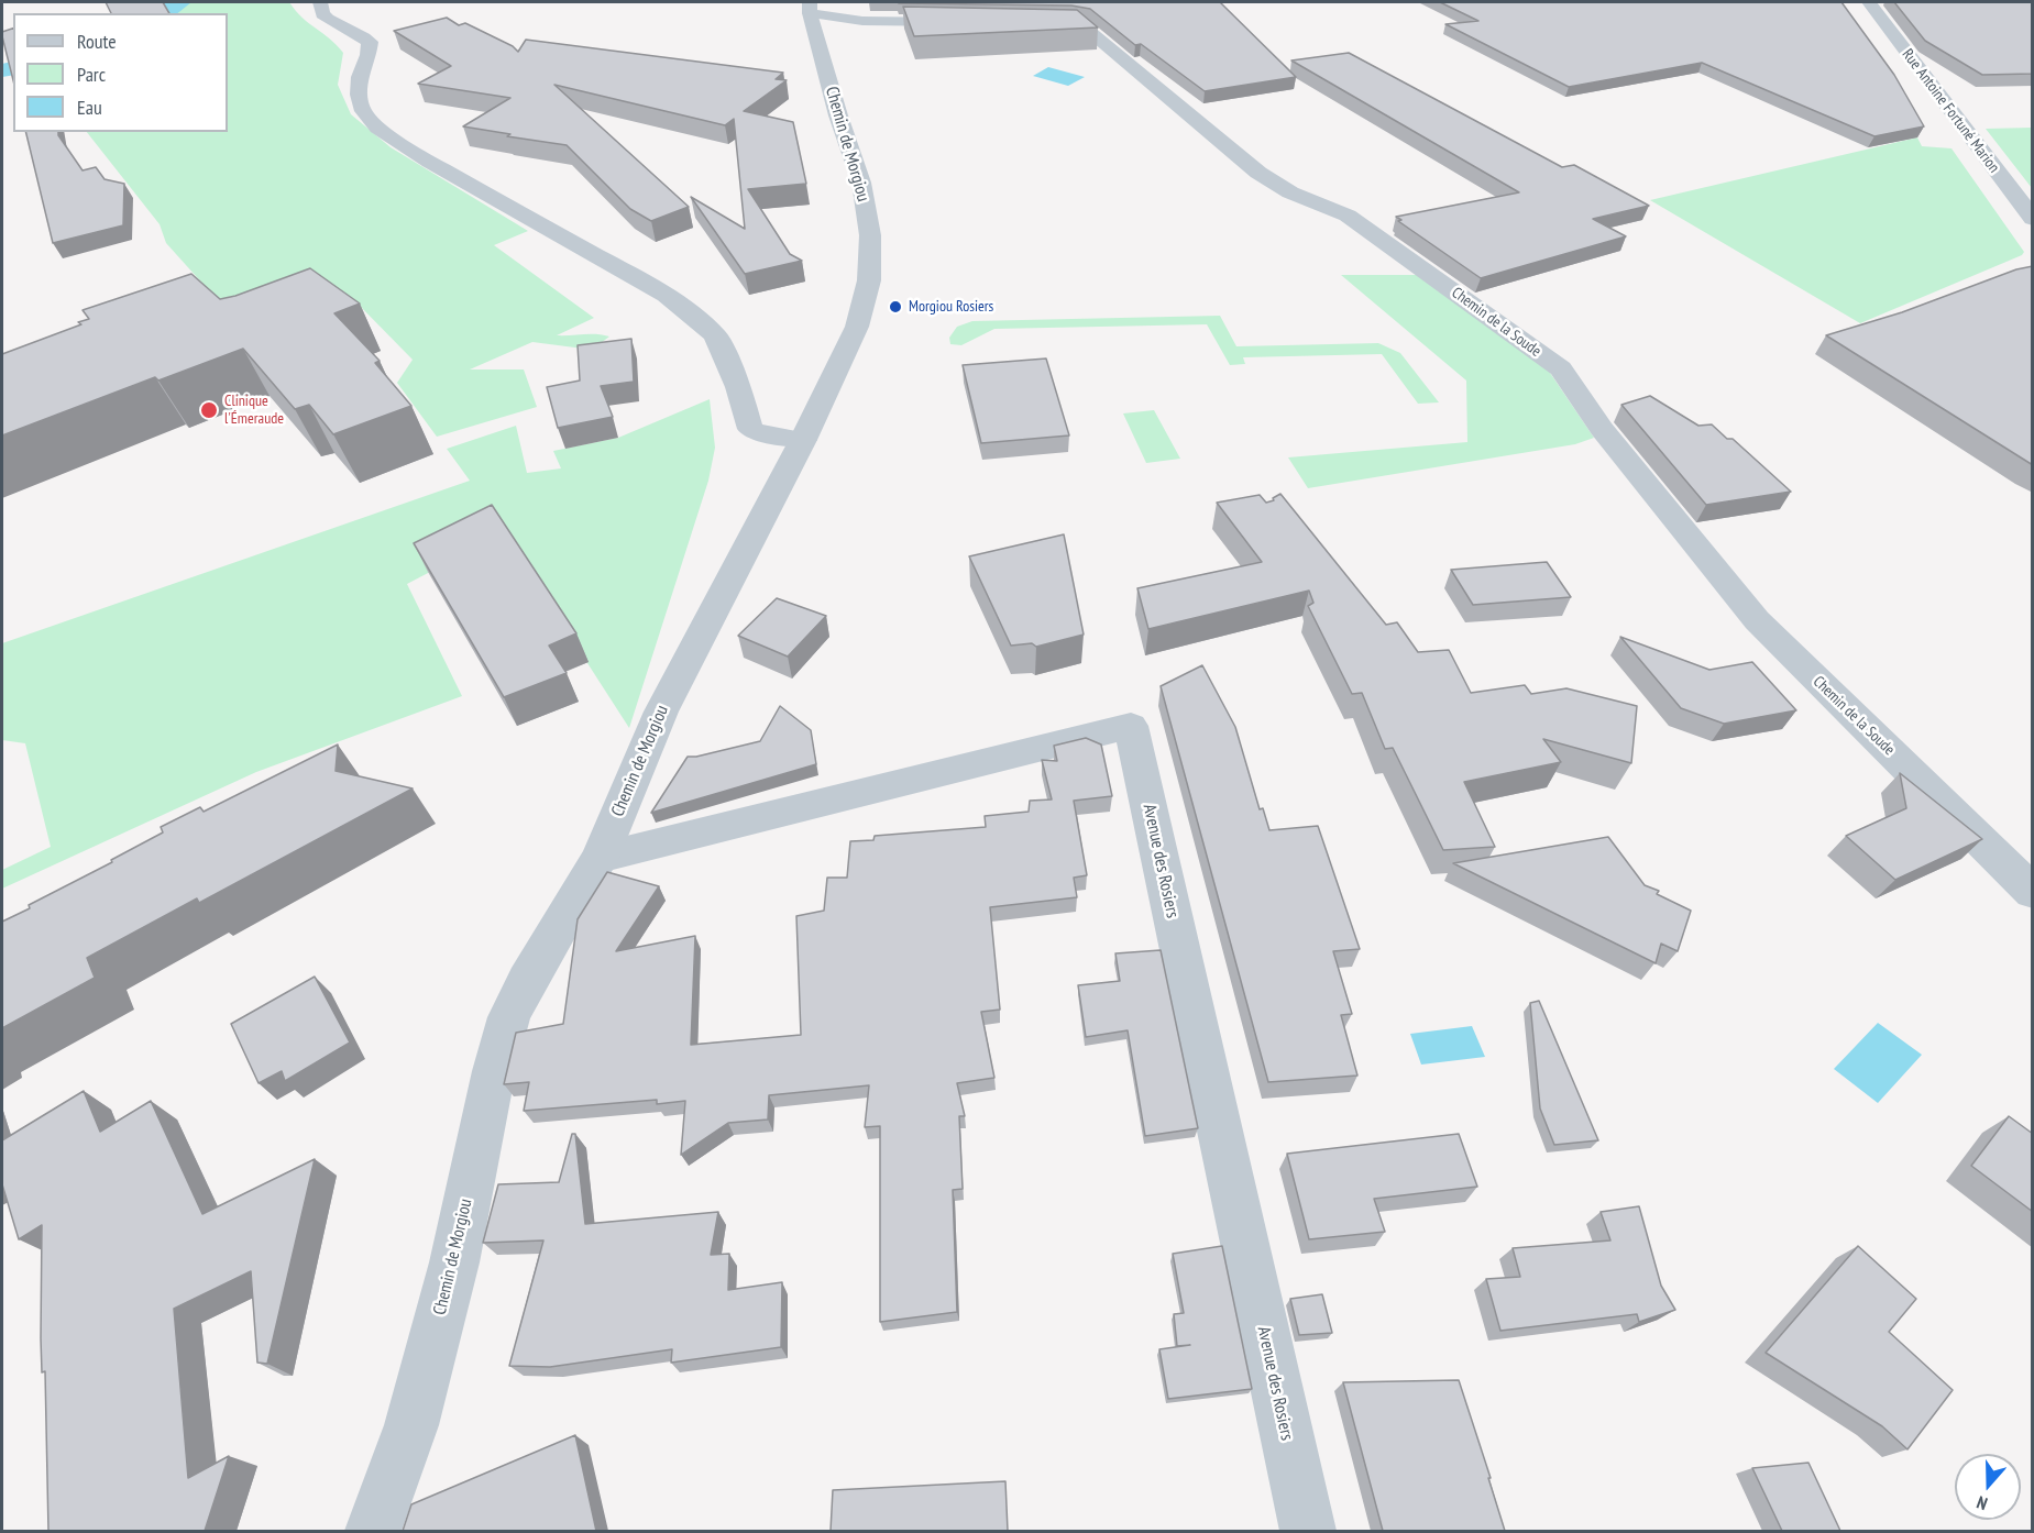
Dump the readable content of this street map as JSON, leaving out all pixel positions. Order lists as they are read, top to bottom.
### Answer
{
  "streets": {
    "street": [
      "Rue Antoine Fortuné Marion",
      "Chemin de Morgiou",
      "Chemin de la Soude",
      "Avenue des Rosiers"
    ]
  },
  "crossings": [
    ["Chemin de Morgiou", "Avenue des Rosiers"]
  ],
  "places": ["Morgiou Rosiers", "Clinique l'Émeraude"],
  "legend": ["Route", "Parc", "Eau"],
  "north": "bottom"
}
